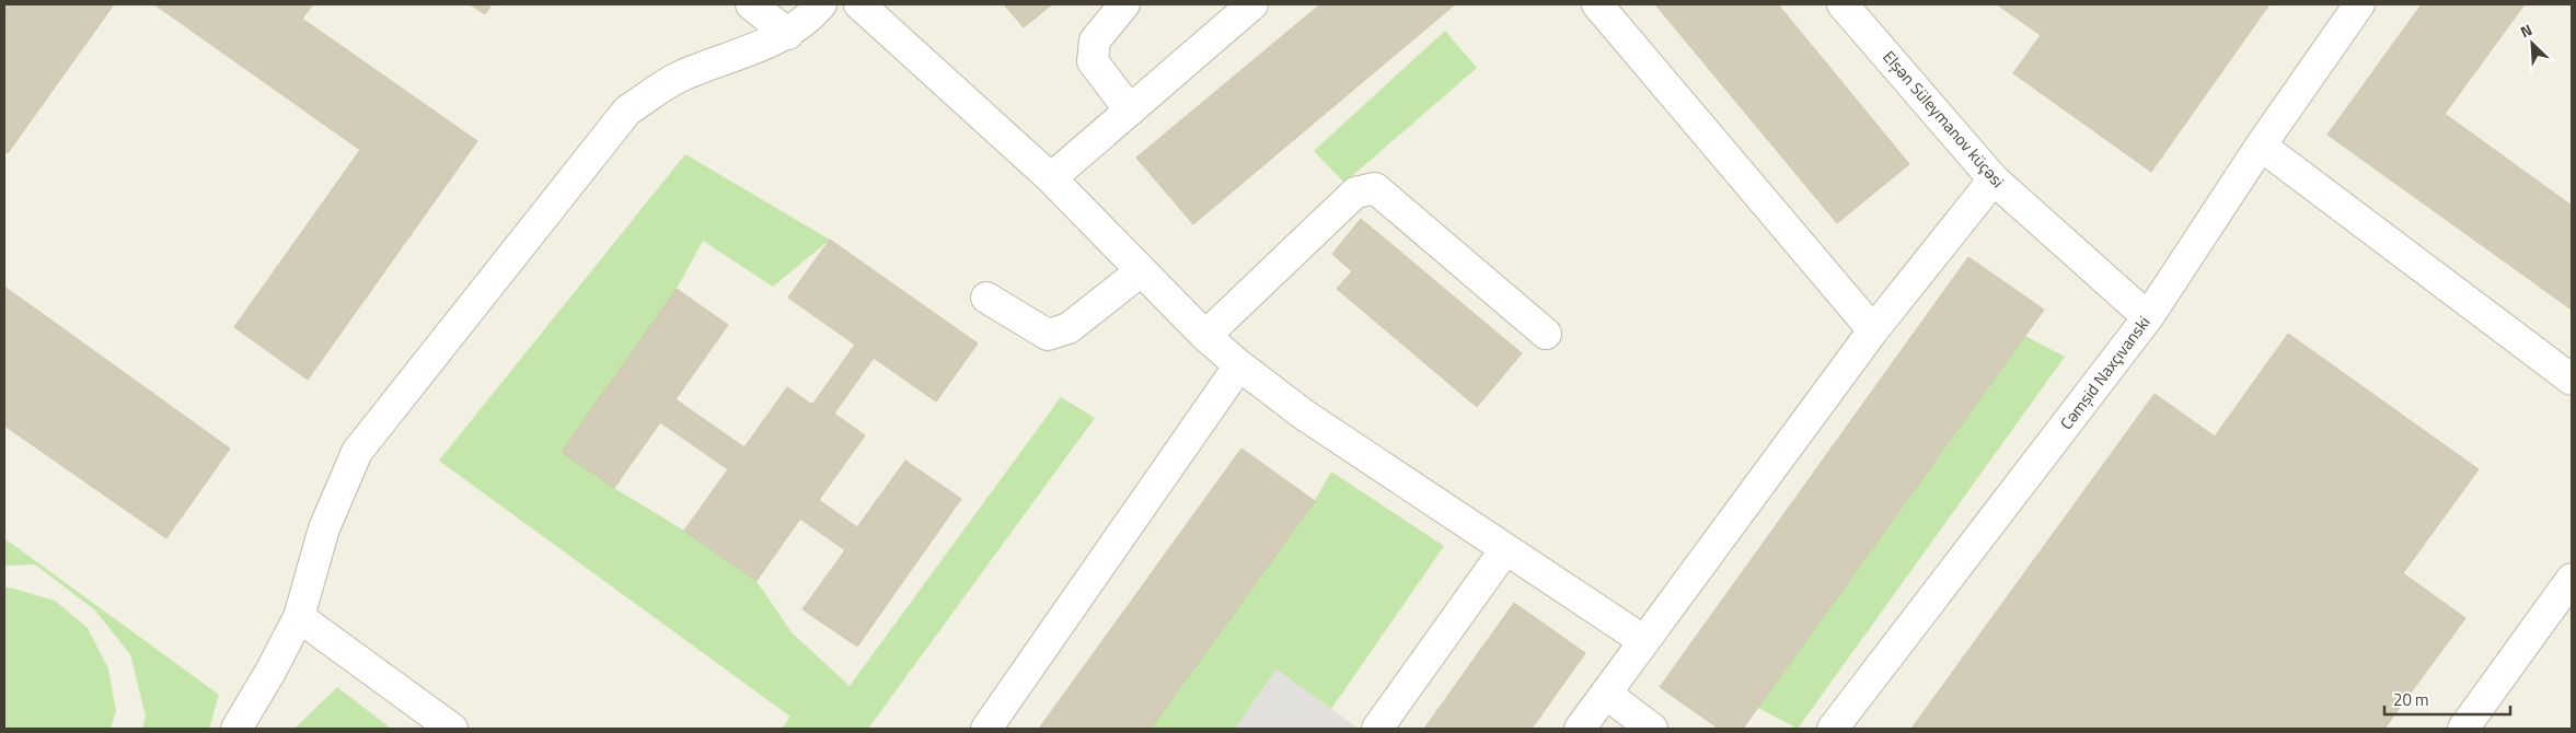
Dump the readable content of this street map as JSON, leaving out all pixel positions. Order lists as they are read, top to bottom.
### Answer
{
  "streets": {
    "street": ["Elşən Süleymanov küçəsi", "Cəmşid Naxçıvanski"]
  },
  "crossings": [
    ["Elşən Süleymanov küçəsi", "Cəmşid Naxçıvanski"]
  ],
  "scale_bar": "20 m",
  "north": "top left"
}
